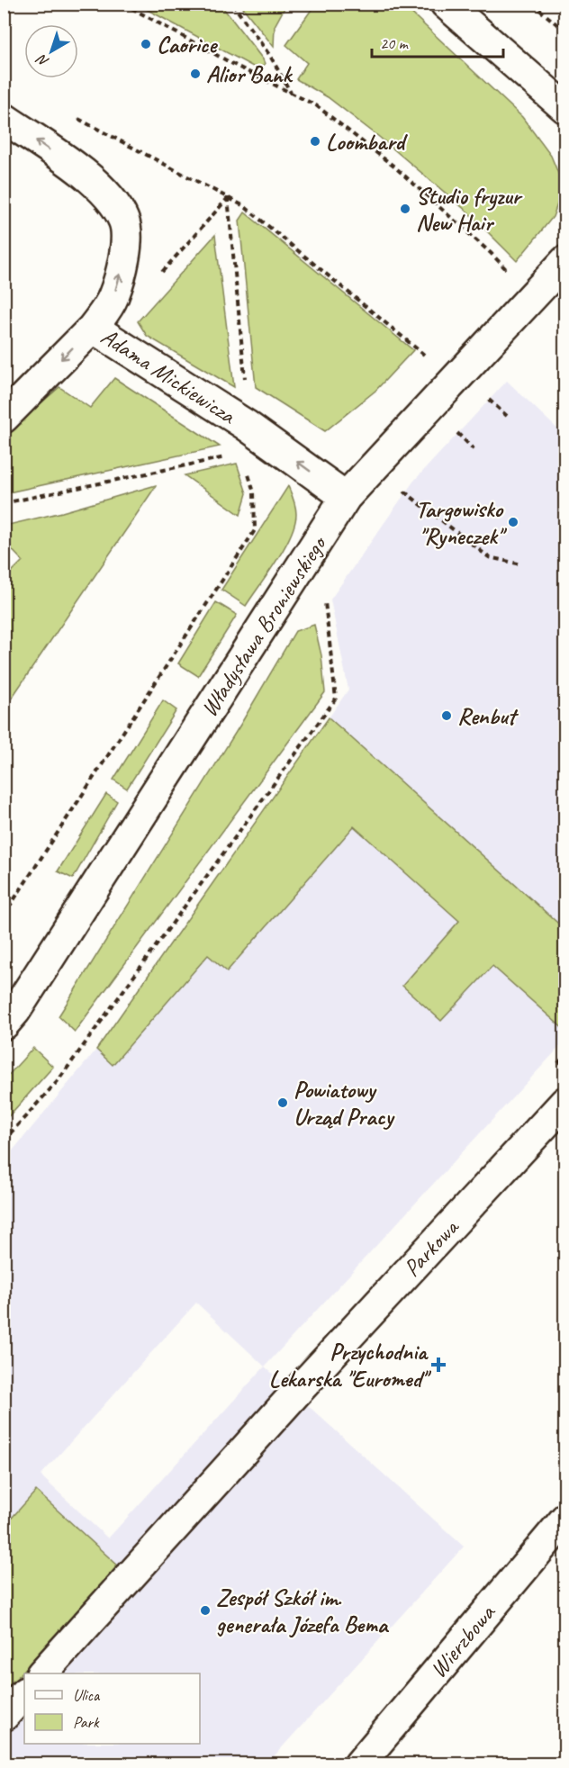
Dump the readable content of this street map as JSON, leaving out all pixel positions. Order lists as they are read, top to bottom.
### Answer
{
  "streets": {
    "street": [
      "Adama Mickiewicza",
      "Władysława Broniewskiego",
      "Parkowa",
      "Wierzbowa"
    ]
  },
  "crossings": [
    ["Adama Mickiewicza", "Władysława Broniewskiego"]
  ],
  "one_way": ["Adama Mickiewicza"],
  "places": {
    "other": [
      "Caorice",
      "Alior Bank",
      "Loombard",
      "Studio fryzur New Hair",
      "Targowisko \"Ryneczek\"",
      "Renbut",
      "Powiatowy Urząd Pracy",
      "Zespół Szkół im. generała Józefa Bema"
    ],
    "health": ["Przychodnia Lekarska \"Euromed\""]
  },
  "legend": ["Ulica", "Park"],
  "scale_bar": "20 m",
  "north": "bottom left"
}
